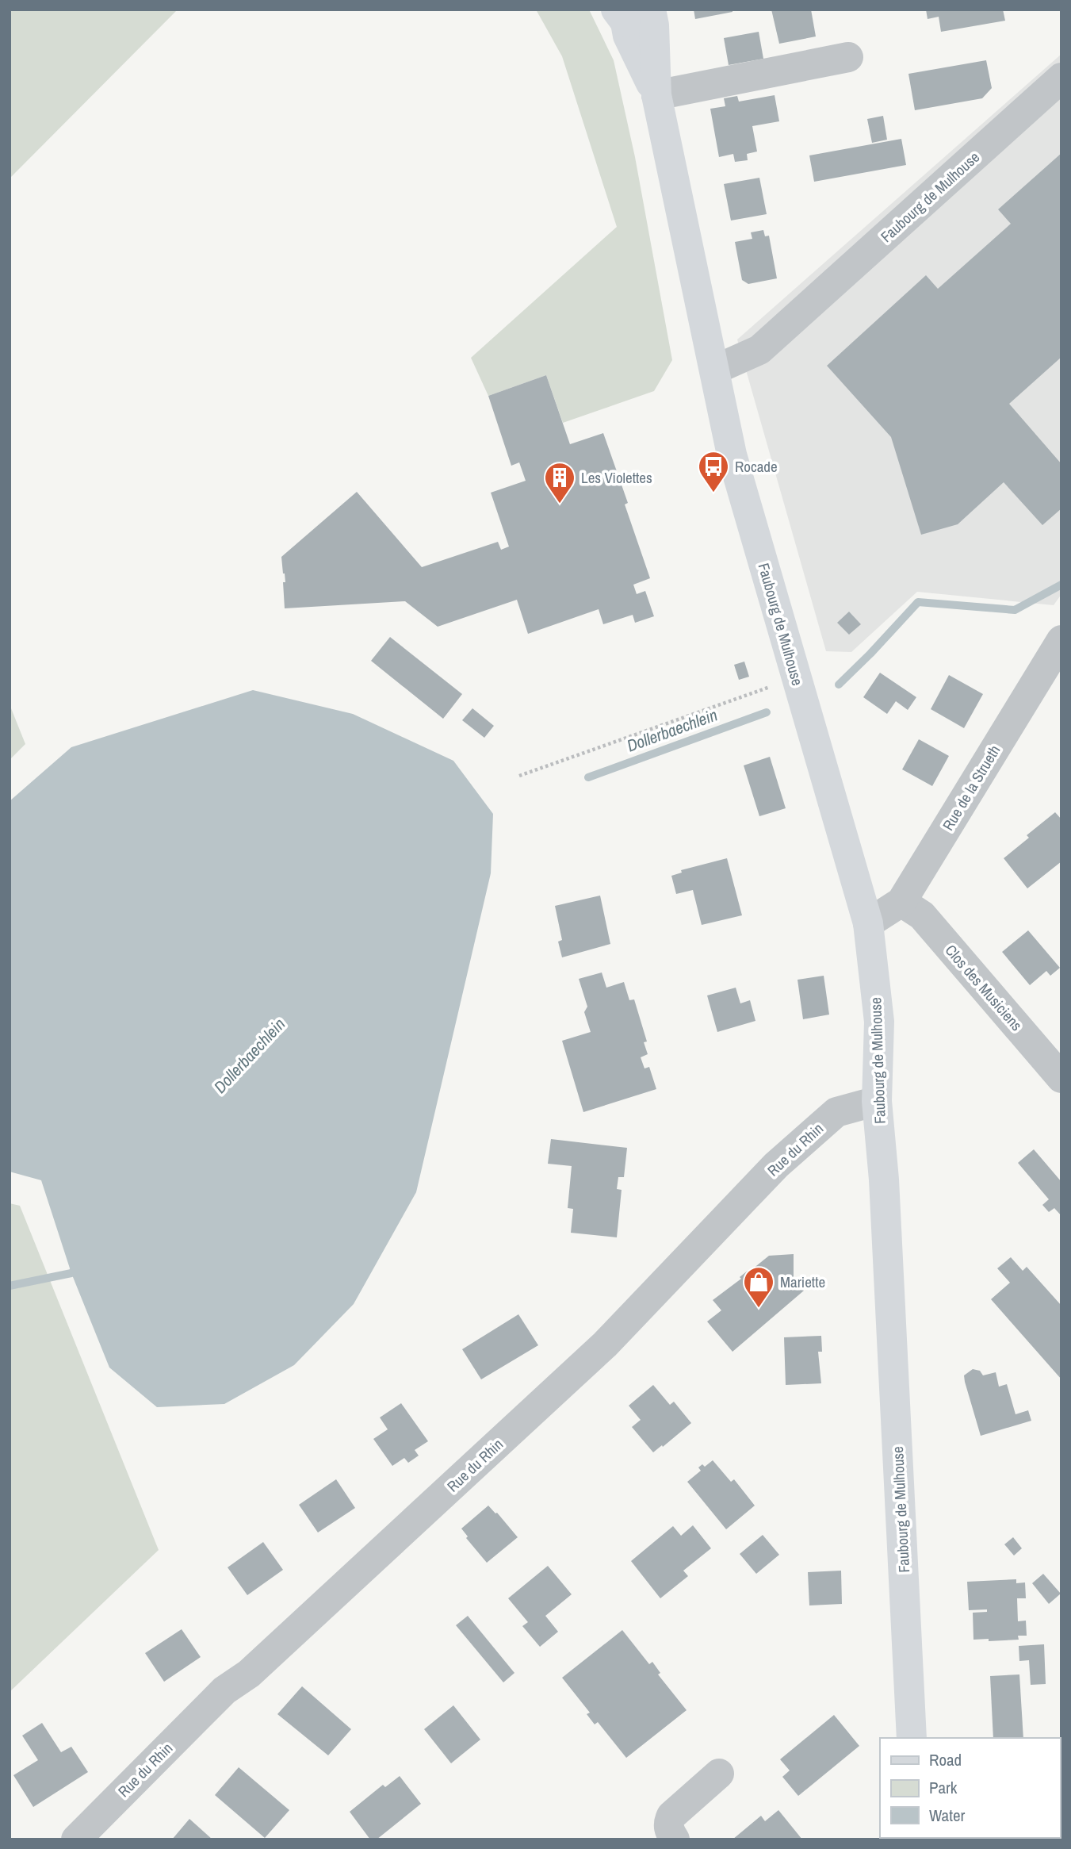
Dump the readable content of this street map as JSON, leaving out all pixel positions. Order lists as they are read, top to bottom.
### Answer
{
  "streets": {
    "main road": ["Faubourg de Mulhouse"],
    "street": ["Rue de la Strueth", "Clos des Musiciens", "Rue du Rhin"]
  },
  "crossings": [
    ["Faubourg de Mulhouse", "Rue de la Strueth"],
    ["Faubourg de Mulhouse", "Rue du Rhin"],
    ["Rue de la Strueth", "Clos des Musiciens"]
  ],
  "water": ["Dollerbaechlein"],
  "places": {
    "bus stop": ["Rocade"],
    "building": ["Les Violettes"],
    "shop": ["Mariette"]
  },
  "legend": ["Road", "Park", "Water"]
}
